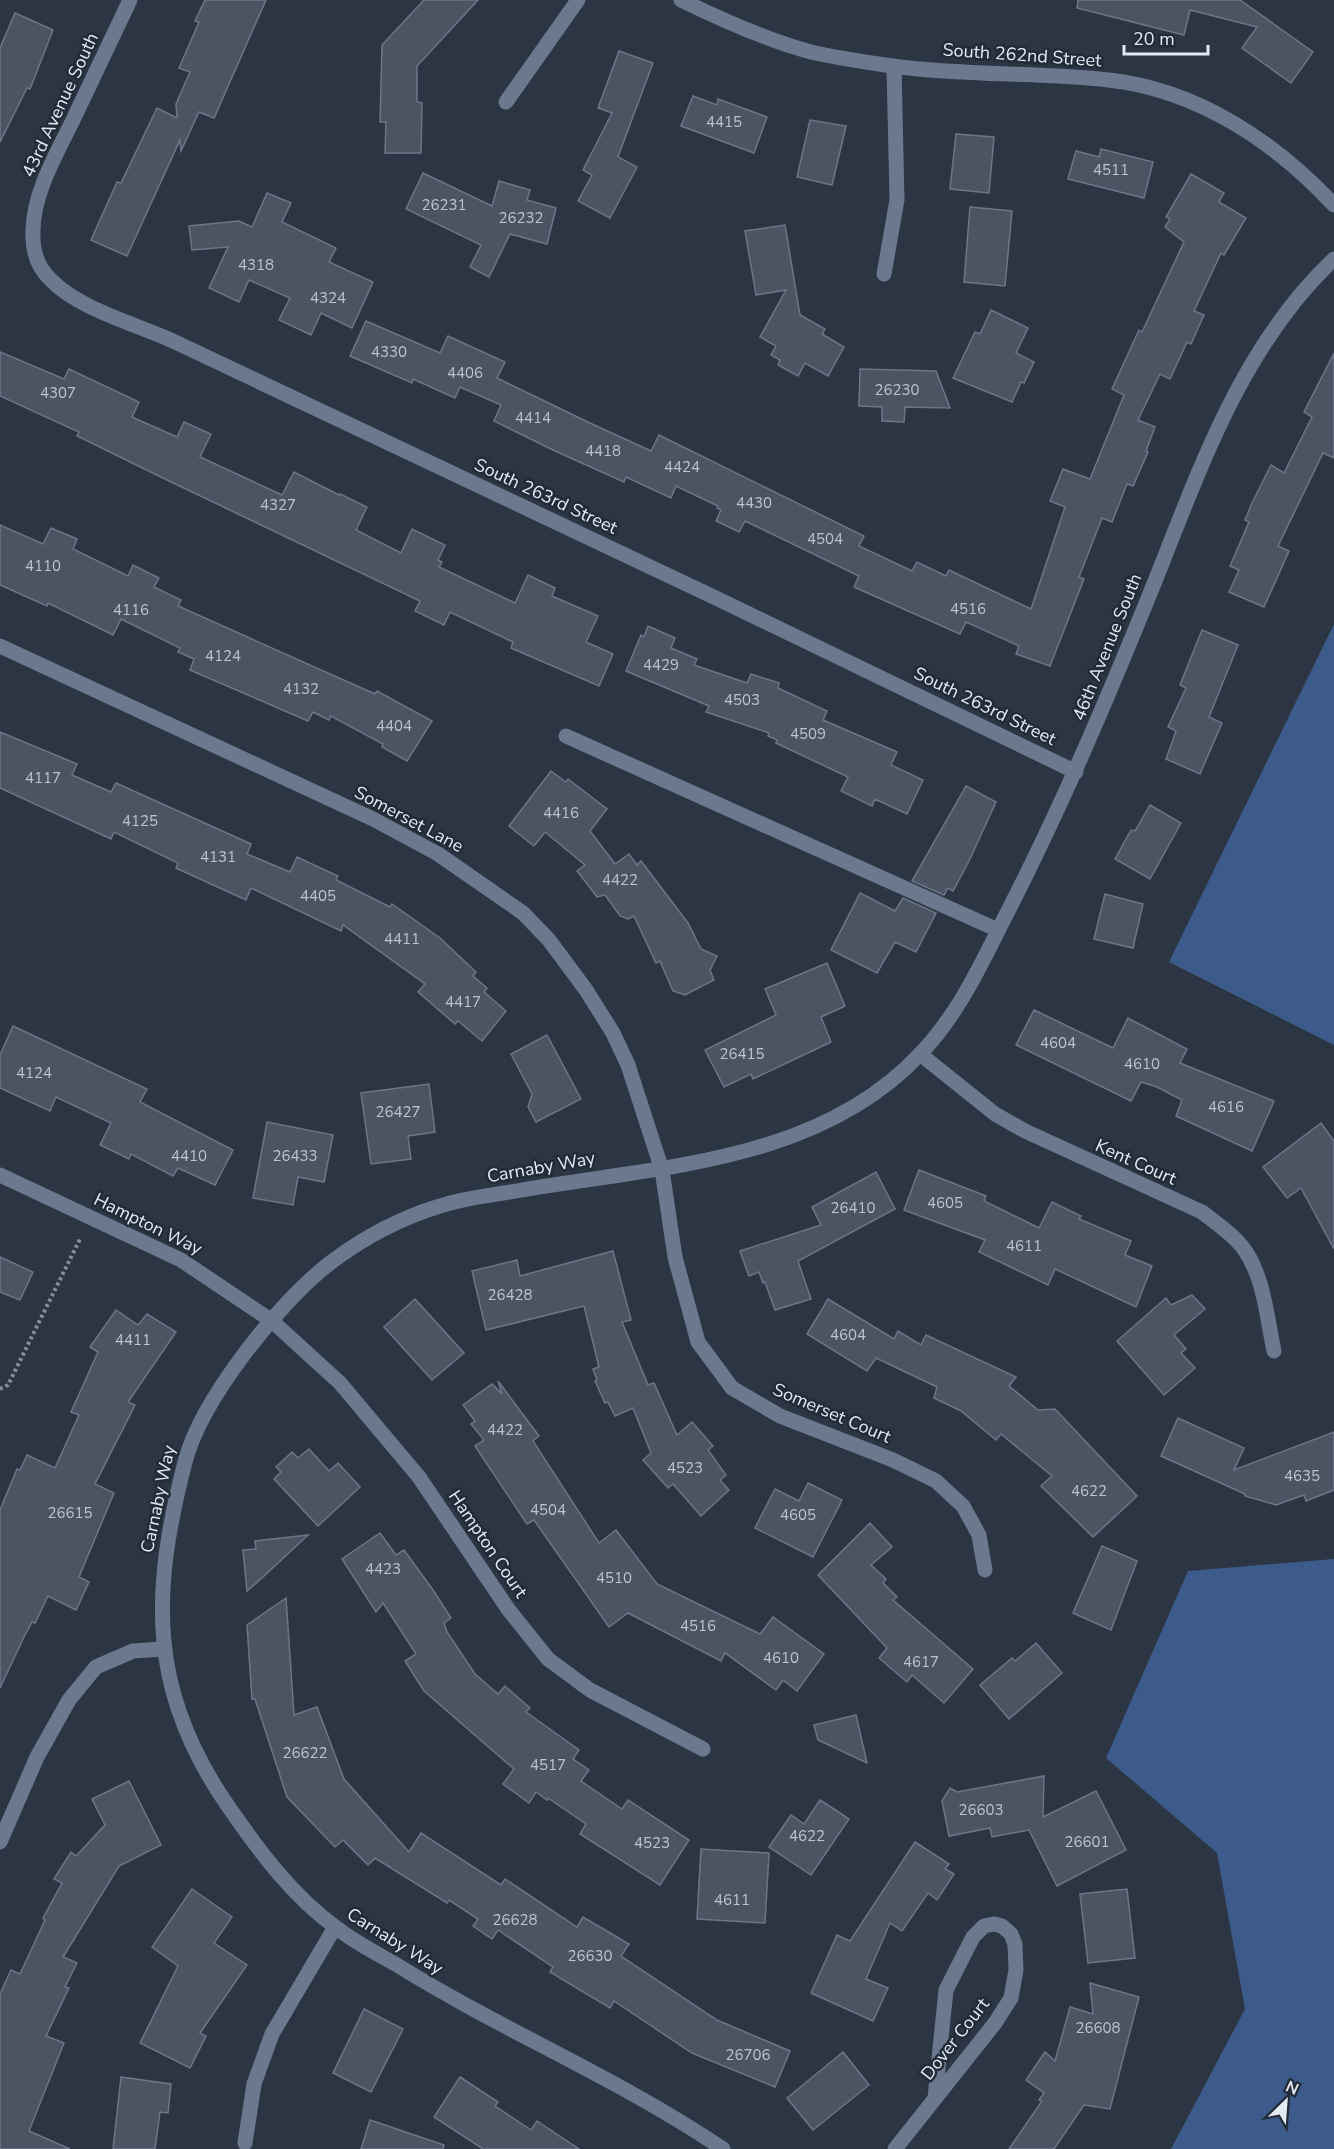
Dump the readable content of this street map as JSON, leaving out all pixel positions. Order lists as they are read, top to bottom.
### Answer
{
  "streets": {
    "street": [
      "South 262nd Street",
      "43rd Avenue South",
      "South 263rd Street",
      "46th Avenue South",
      "Somerset Lane",
      "Kent Court",
      "Carnaby Way",
      "Hampton Way",
      "Somerset Court",
      "Hampton Court",
      "Dover Court"
    ]
  },
  "crossings": [
    ["43rd Avenue South", "South 263rd Street"],
    ["South 263rd Street", "46th Avenue South"],
    ["46th Avenue South", "Kent Court"],
    ["46th Avenue South", "Carnaby Way"],
    ["Somerset Lane", "Carnaby Way"],
    ["Somerset Lane", "Somerset Court"],
    ["Kent Court", "Carnaby Way"],
    ["Carnaby Way", "Hampton Way"],
    ["Carnaby Way", "Somerset Court"],
    ["Carnaby Way", "Hampton Court"],
    ["Hampton Way", "Hampton Court"]
  ],
  "house_numbers": [
    "4415",
    "4511",
    "26231",
    "26232",
    "4318",
    "4324",
    "4330",
    "4406",
    "26230",
    "4307",
    "4414",
    "4418",
    "4424",
    "4430",
    "4327",
    "4504",
    "4110",
    "4516",
    "4116",
    "4124",
    "4429",
    "4132",
    "4503",
    "4404",
    "4509",
    "4117",
    "4416",
    "4125",
    "4131",
    "4422",
    "4405",
    "4411",
    "4417",
    "4604",
    "26415",
    "4610",
    "4124",
    "4616",
    "26427",
    "4410",
    "26433",
    "4605",
    "26410",
    "4611",
    "26428",
    "4604",
    "4411",
    "4422",
    "4523",
    "4635",
    "4622",
    "4504",
    "26615",
    "4605",
    "4423",
    "4510",
    "4516",
    "4610",
    "4617",
    "26622",
    "4517",
    "26603",
    "4622",
    "26601",
    "4523",
    "4611",
    "26628",
    "26630",
    "26608",
    "26706"
  ],
  "scale_bar": "20 m",
  "north": "top right"
}
